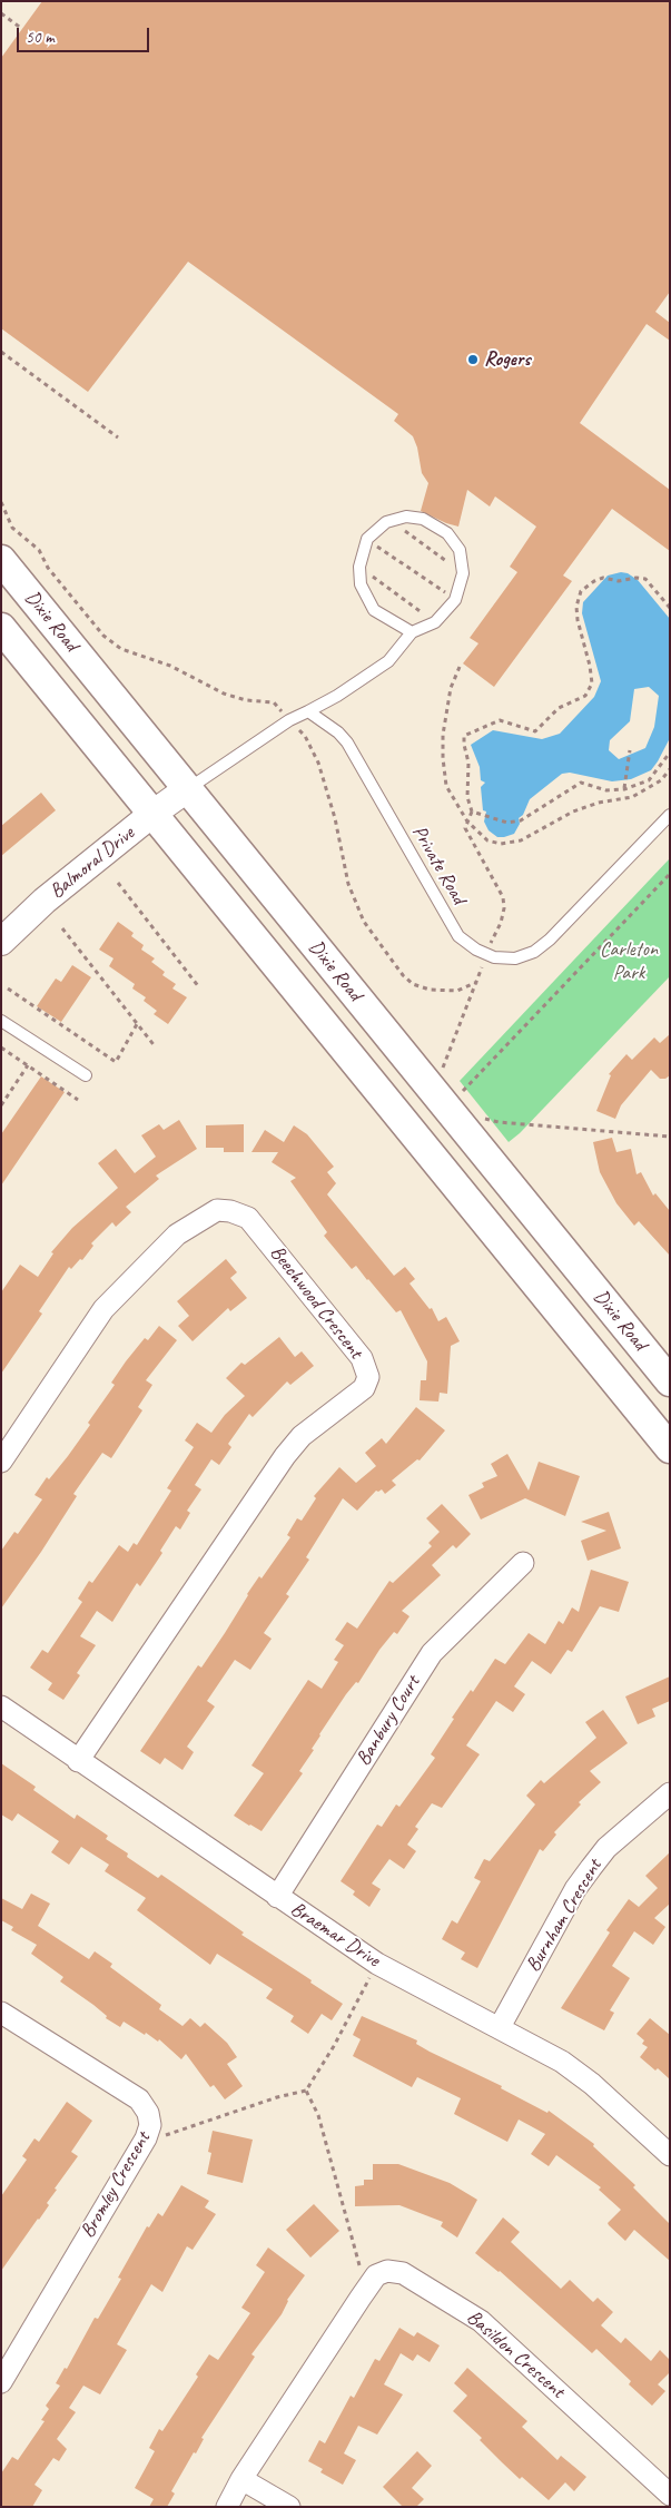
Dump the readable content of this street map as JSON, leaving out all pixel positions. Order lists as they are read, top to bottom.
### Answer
{
  "streets": {
    "main road": ["Dixie Road"],
    "street": [
      "Balmoral Drive",
      "Beechwood Crescent",
      "Banbury Court",
      "Burnham Crescent",
      "Braemar Drive",
      "Bromley Crescent",
      "Basildon Crescent"
    ],
    "lane": ["Private Road"]
  },
  "crossings": [
    ["Dixie Road", "Balmoral Drive"],
    ["Beechwood Crescent", "Braemar Drive"],
    ["Banbury Court", "Braemar Drive"],
    ["Burnham Crescent", "Braemar Drive"]
  ],
  "parks": ["Carleton Park"],
  "places": ["Rogers"],
  "scale_bar": "50 m"
}
